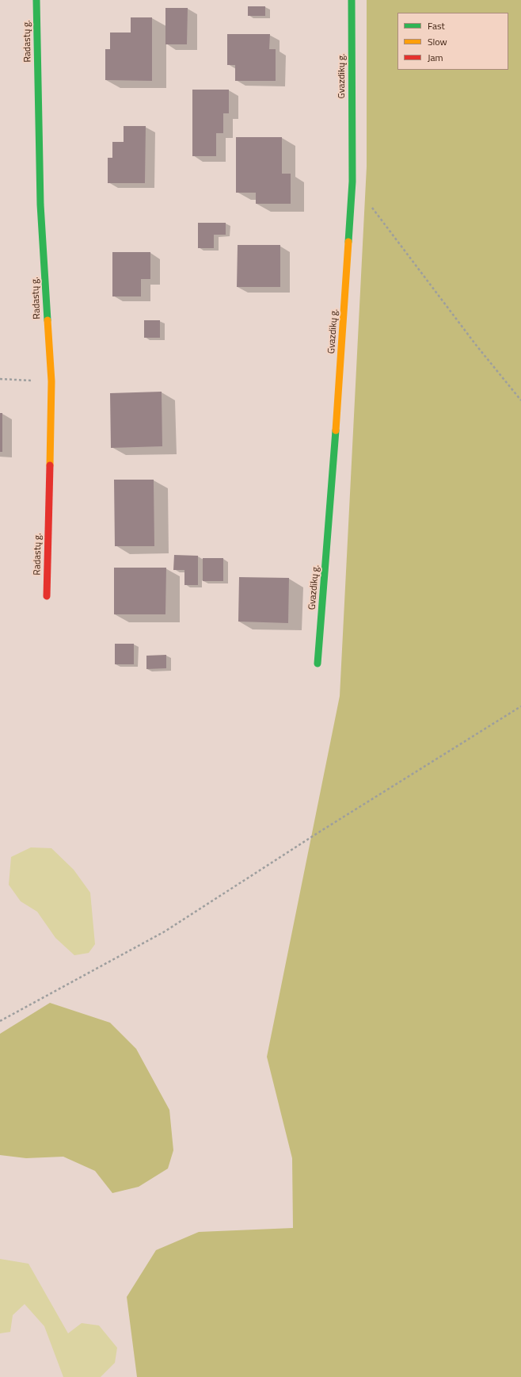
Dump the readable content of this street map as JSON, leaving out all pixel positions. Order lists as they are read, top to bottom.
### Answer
{
  "streets": {
    "street": ["Radastų g.", "Gvazdikų g."]
  },
  "legend": ["Fast", "Slow", "Jam"]
}
